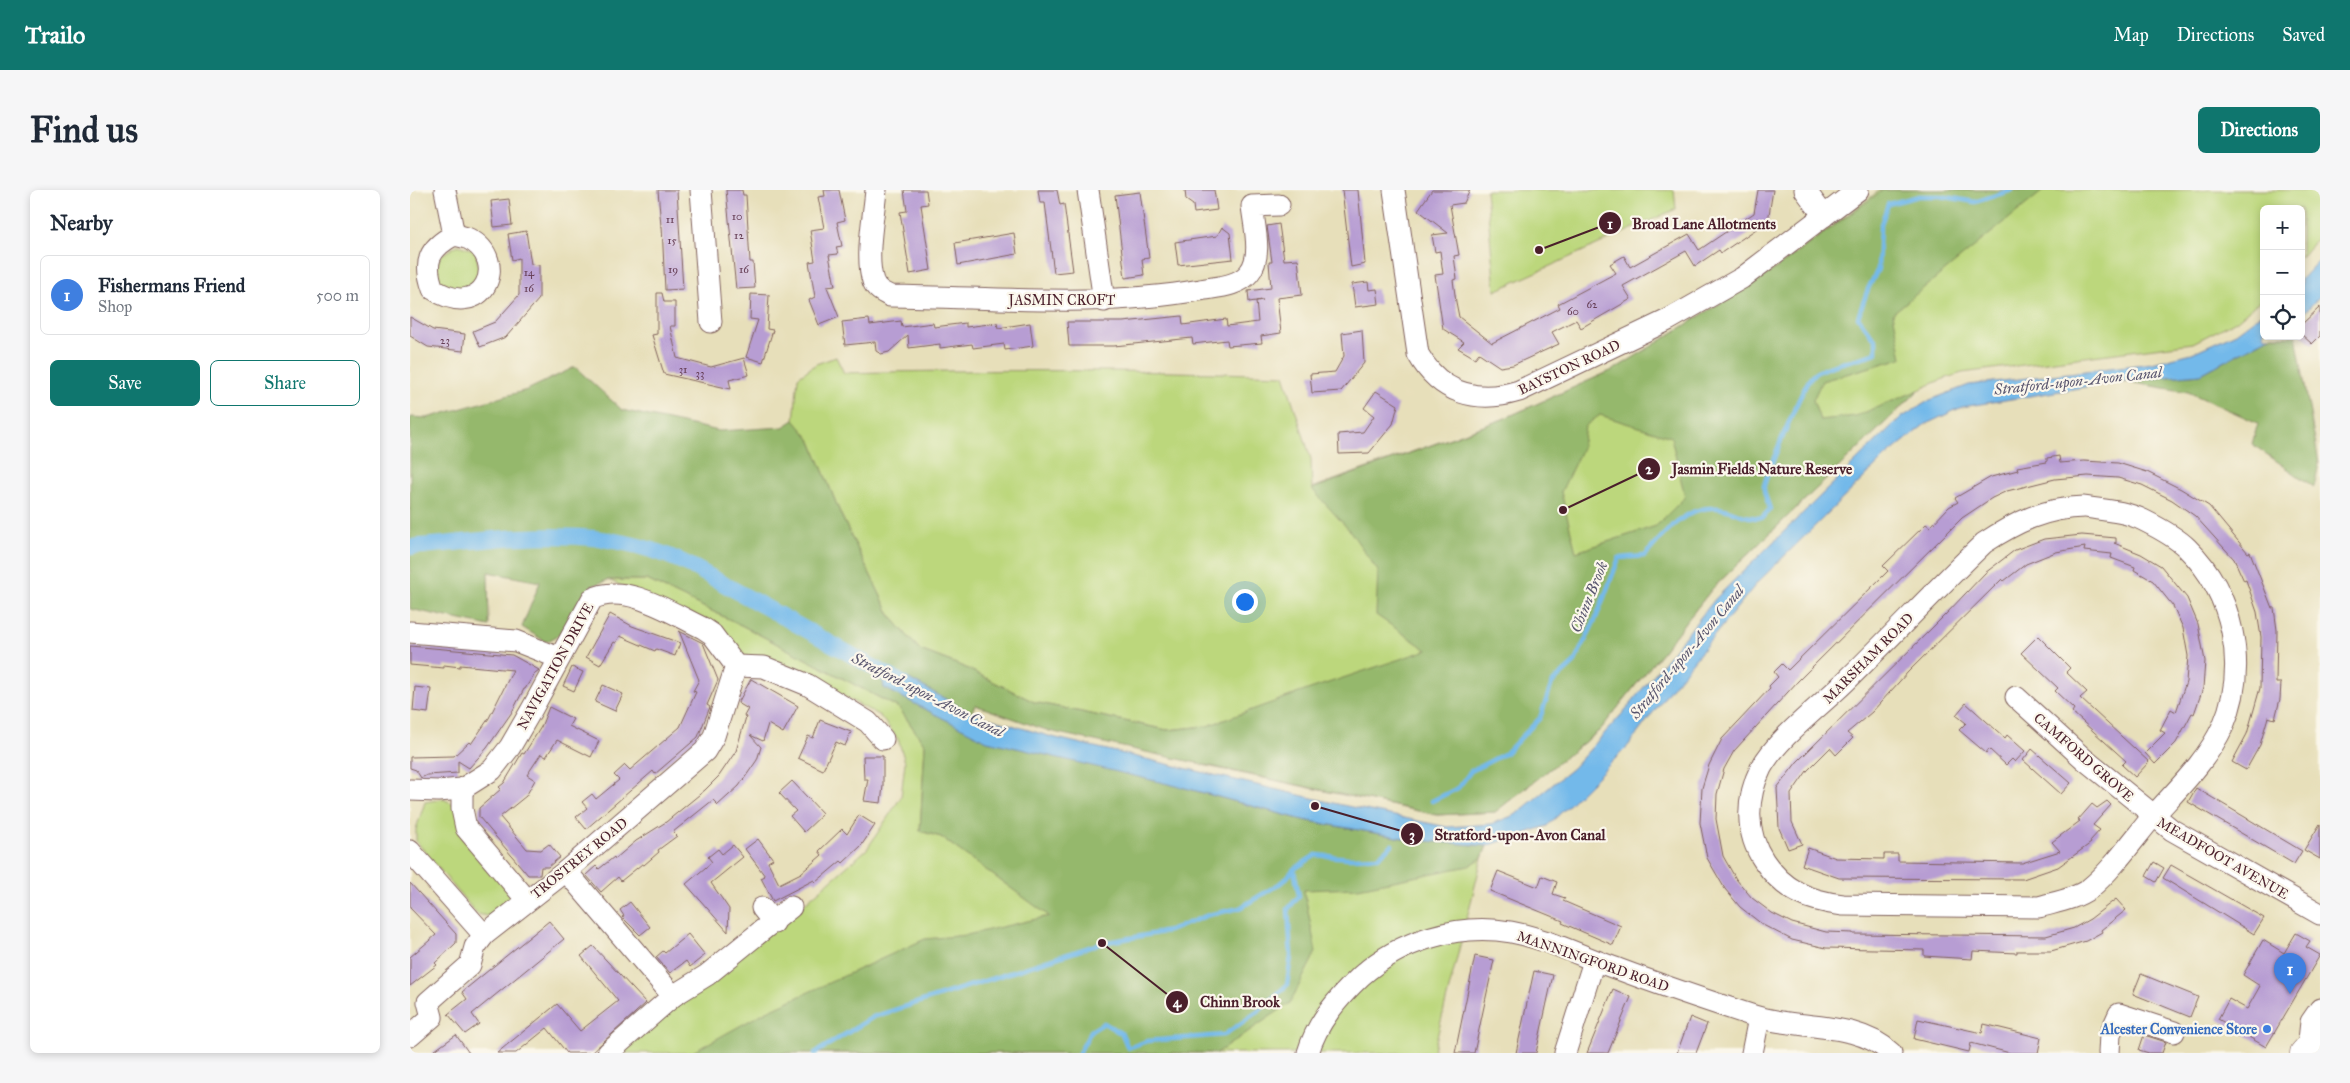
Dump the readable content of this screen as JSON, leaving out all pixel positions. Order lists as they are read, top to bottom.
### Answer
{
  "streets": {
    "street": [
      "JASMIN CROFT",
      "BAYSTON ROAD",
      "MARSHAM ROAD",
      "NAVIGATION DRIVE",
      "CAMFORD GROVE",
      "TROSTREY ROAD",
      "MEADFOOT AVENUE",
      "MANNINGFORD ROAD"
    ]
  },
  "crossings": [
    ["MARSHAM ROAD", "CAMFORD GROVE"],
    ["MARSHAM ROAD", "MEADFOOT AVENUE"],
    ["NAVIGATION DRIVE", "TROSTREY ROAD"],
    ["CAMFORD GROVE", "MEADFOOT AVENUE"]
  ],
  "water": ["Stratford-upon-Avon Canal", "Chinn Brook"],
  "places": [
    "Broad Lane Allotments",
    "Jasmin Fields Nature Reserve",
    "Stratford-upon-Avon Canal",
    "Chinn Brook",
    "Alcester Convenience Store"
  ],
  "house_numbers": [
    "10",
    "11",
    "12",
    "15",
    "19",
    "16",
    "14",
    "16",
    "62",
    "60",
    "23",
    "31",
    "33"
  ],
  "page": {
    "header": "Trailo",
    "nav": ["Map", "Directions", "Saved"],
    "buttons": [
      "Directions",
      ["Save", "Share"]
    ],
    "title": "Find us",
    "heading": "Nearby",
    "map_buttons": ["+", "−"],
    "list": [
      {
        "mark": "1",
        "name": "Fishermans Friend",
        "note": "Shop",
        "value": "500 m"
      }
    ],
    "pins": "1"
  }
}
